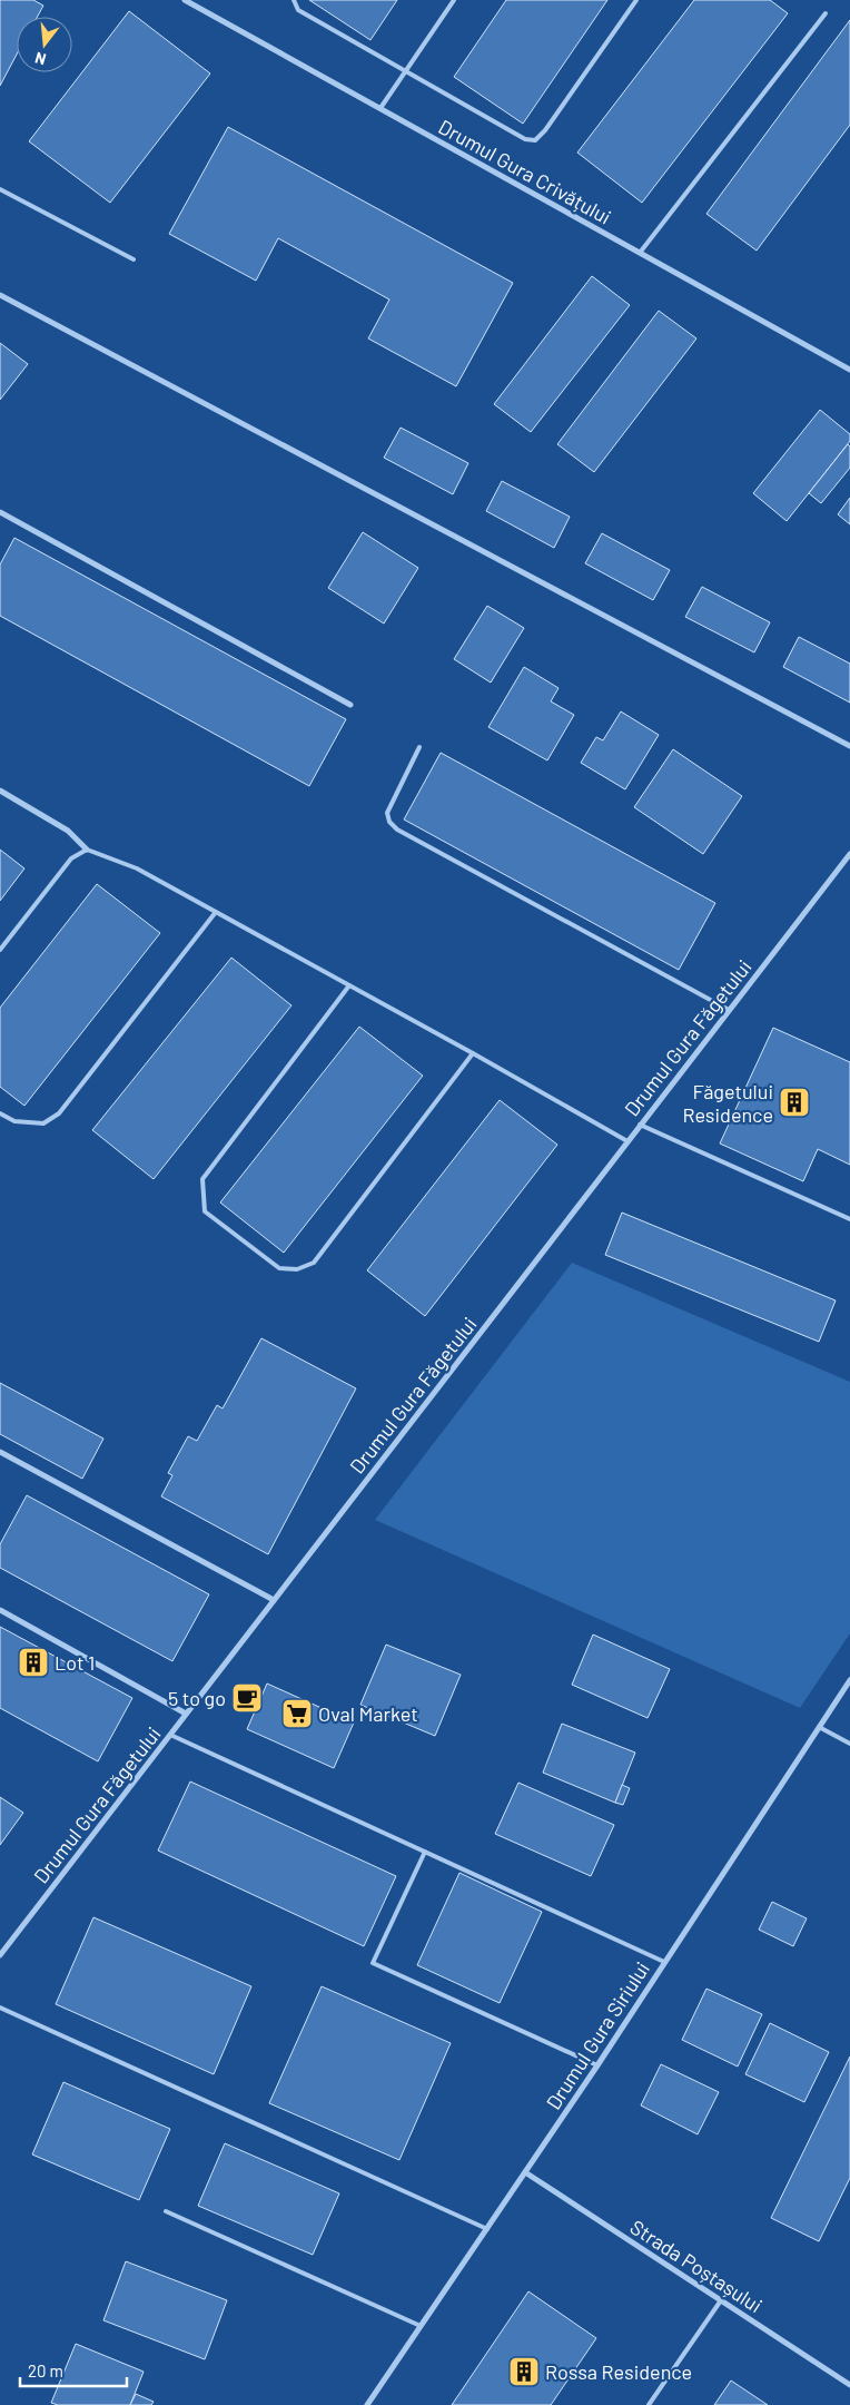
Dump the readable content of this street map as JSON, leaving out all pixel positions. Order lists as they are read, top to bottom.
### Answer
{
  "streets": {
    "street": [
      "Drumul Gura Crivățului",
      "Drumul Gura Făgetului",
      "Drumul Gura Siriului",
      "Strada Poștașului"
    ]
  },
  "crossings": [
    ["Drumul Gura Siriului", "Strada Poștașului"]
  ],
  "places": {
    "building": ["Făgetului Residence", "Lot 1", "Rossa Residence"],
    "cafe": ["5 to go"],
    "supermarket": ["Oval Market"]
  },
  "scale_bar": "20 m",
  "north": "bottom"
}
